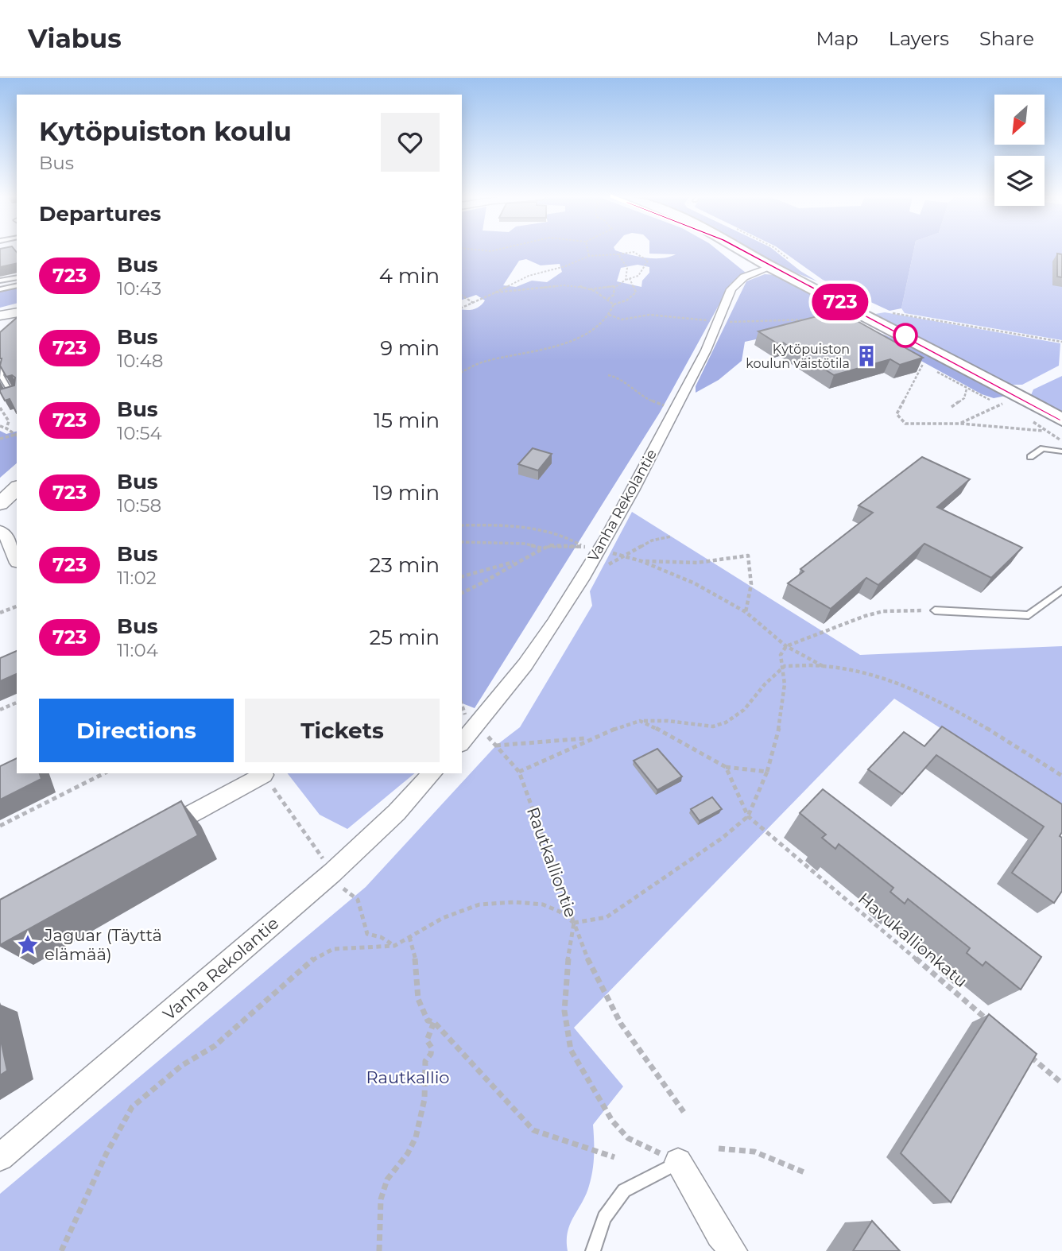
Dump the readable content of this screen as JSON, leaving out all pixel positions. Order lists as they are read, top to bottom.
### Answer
{
  "streets": {
    "street": ["Vanha Rekolantie"],
    "path": ["Rautkalliontie", "Havukallionkatu"]
  },
  "crossings": [
    ["Vanha Rekolantie", "Rautkalliontie"]
  ],
  "parks": ["Rautkallio"],
  "places": {
    "building": ["Kytöpuiston koulun väistötila"],
    "place": ["Jaguar (Täyttä elämää)"]
  },
  "lines": ["bus line 723"],
  "north": "bottom left",
  "page": {
    "header": "Viabus",
    "nav": ["Map", "Layers", "Share"],
    "on_map": "723",
    "heading": [
      ["Kytöpuiston koulu", "Bus"],
      "Departures"
    ],
    "list": [
      {
        "mark": "723",
        "name": "Bus",
        "note": "10:43",
        "value": "4 min"
      },
      {
        "mark": "723",
        "name": "Bus",
        "note": "10:48",
        "value": "9 min"
      },
      {
        "mark": "723",
        "name": "Bus",
        "note": "10:54",
        "value": "15 min"
      },
      {
        "mark": "723",
        "name": "Bus",
        "note": "10:58",
        "value": "19 min"
      },
      {
        "mark": "723",
        "name": "Bus",
        "note": "11:02",
        "value": "23 min"
      },
      {
        "mark": "723",
        "name": "Bus",
        "note": "11:04",
        "value": "25 min"
      }
    ],
    "buttons": ["Directions", "Tickets"]
  }
}
